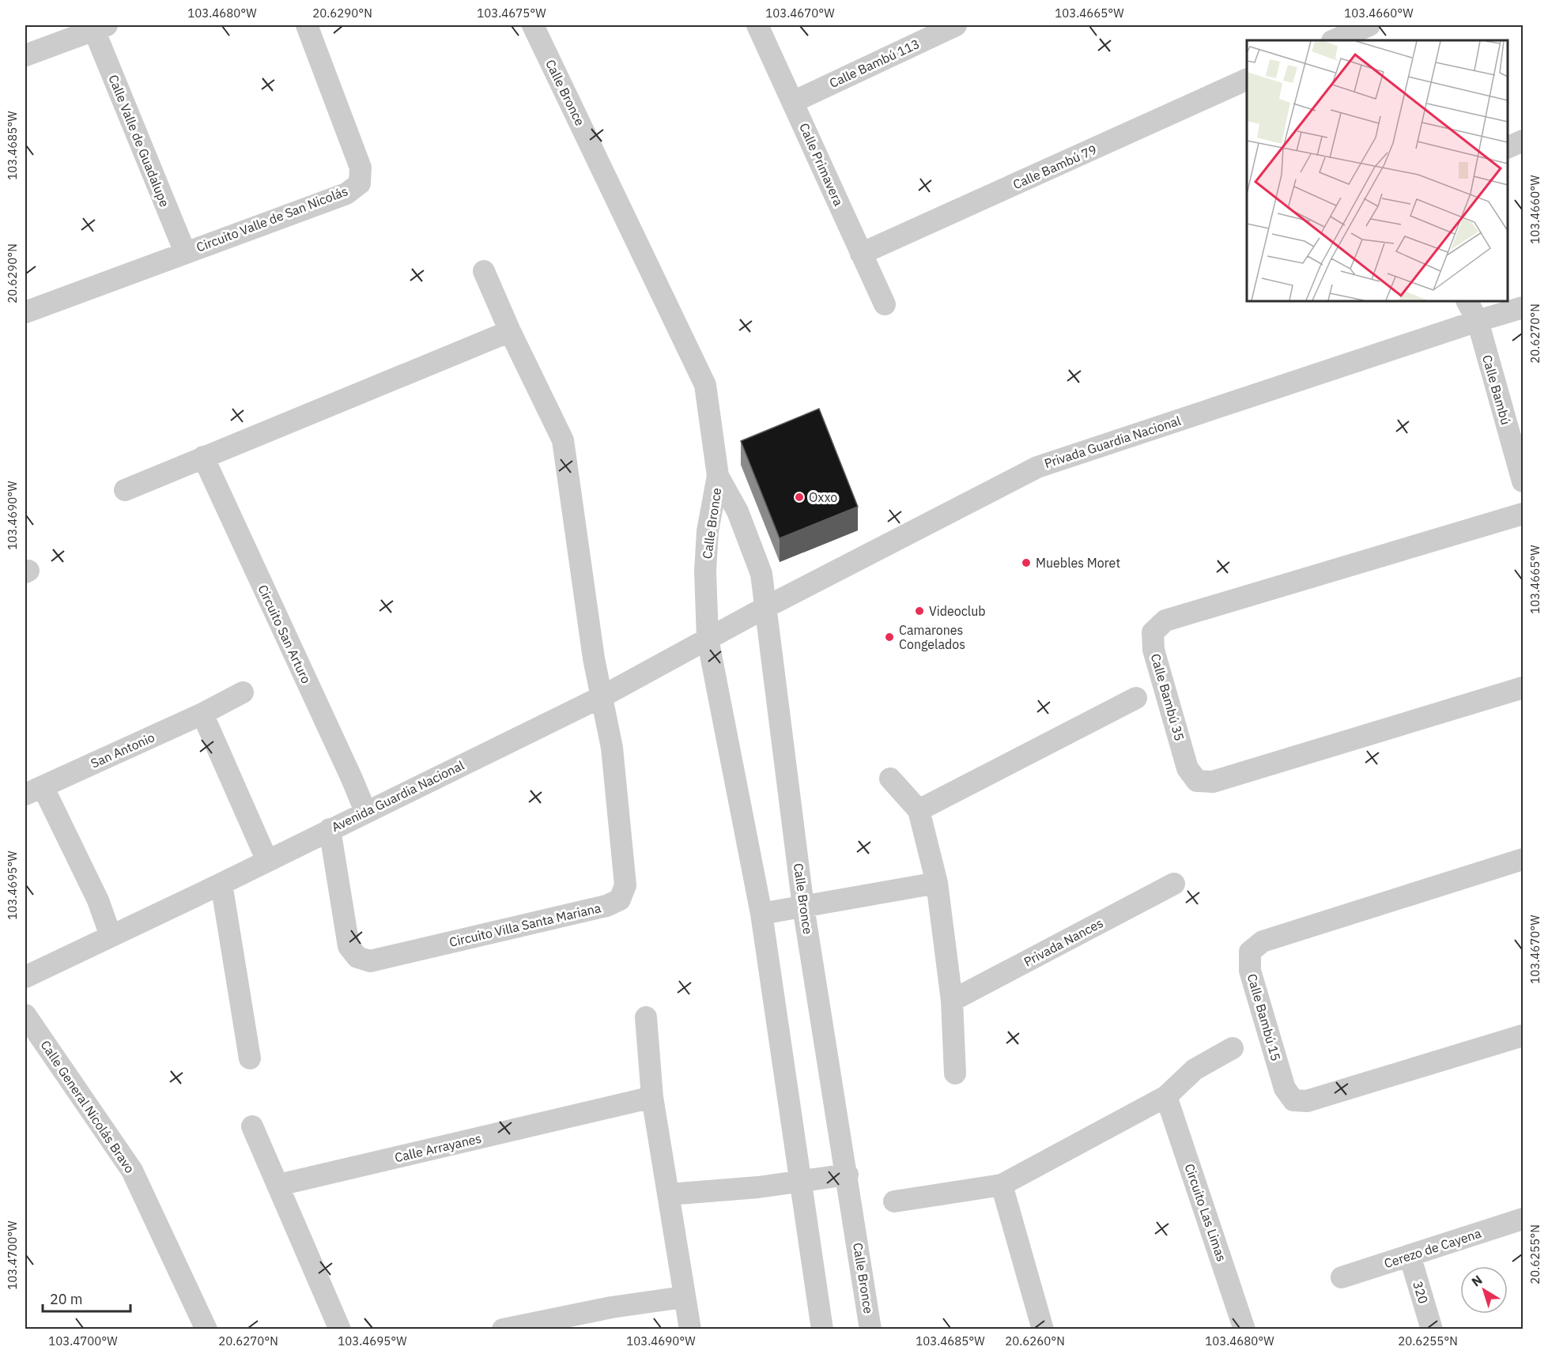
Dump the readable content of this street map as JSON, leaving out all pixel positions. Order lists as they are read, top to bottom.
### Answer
{
  "streets": {
    "street": [
      "Calle Bambú 113",
      "Calle Bronce",
      "Calle Valle de Guadalupe",
      "Calle Primavera",
      "Calle Bambú 79",
      "Circuito Valle de San Nicolás",
      "Calle Bambú",
      "Privada Guardia Nacional",
      "Circuito San Arturo",
      "Calle Bambú 35",
      "San Antonio",
      "Avenida Guardia Nacional",
      "Circuito Villa Santa Mariana",
      "Privada Nances",
      "Calle Bambú 15",
      "Calle General Nicolás Bravo",
      "Calle Arrayanes",
      "Circuito Las Limas",
      "Cerezo de Cayena",
      "320"
    ]
  },
  "crossings": [
    ["Calle Bambú 113", "Calle Primavera"],
    ["Calle Bronce", "Privada Guardia Nacional"],
    ["Calle Bronce", "Avenida Guardia Nacional"],
    ["Calle Valle de Guadalupe", "Circuito Valle de San Nicolás"],
    ["Calle Primavera", "Calle Bambú 79"],
    ["Calle Bambú", "Privada Guardia Nacional"],
    ["Privada Guardia Nacional", "Avenida Guardia Nacional"],
    ["Circuito San Arturo", "Avenida Guardia Nacional"],
    ["San Antonio", "Avenida Guardia Nacional"],
    ["Avenida Guardia Nacional", "Circuito Villa Santa Mariana"],
    ["Cerezo de Cayena", "320"]
  ],
  "places": [
    "Oxxo",
    "Muebles Moret",
    "Videoclub",
    "Camarones Congelados"
  ],
  "scale_bar": "20 m",
  "north": "top left",
  "coordinates": [
    "103.4680°W",
    "20.6290°N",
    "103.4675°W",
    "103.4670°W",
    "103.4665°W",
    "103.4660°W",
    "103.4685°W",
    "20.6270°N",
    "103.4690°W",
    "103.4695°W",
    "20.6255°N",
    "103.4700°W",
    "20.6260°N"
  ]
}
